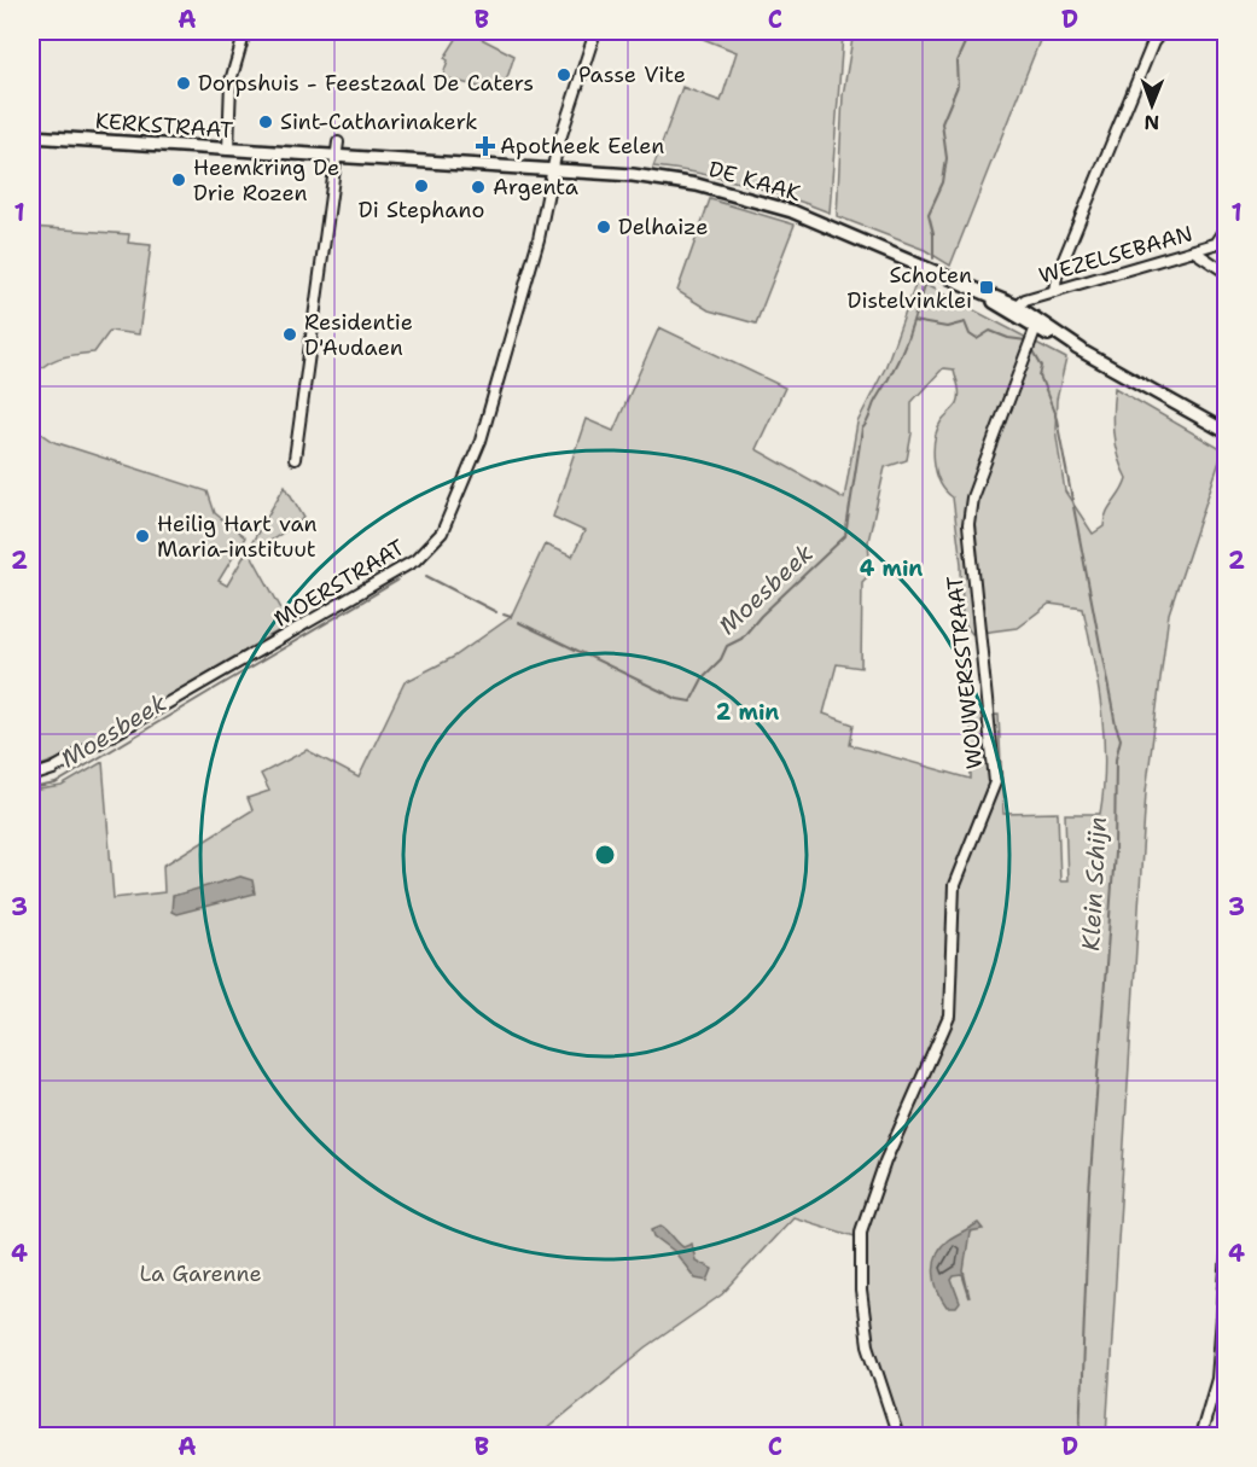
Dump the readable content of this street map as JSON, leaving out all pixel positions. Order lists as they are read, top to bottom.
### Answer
{
  "streets": {
    "main road": ["KERKSTRAAT", "DE KAAK"],
    "street": ["WEZELSEBAAN", "MOERSTRAAT", "WOUWERSSTRAAT"]
  },
  "crossings": [
    ["KERKSTRAAT", "DE KAAK"],
    ["KERKSTRAAT", "MOERSTRAAT"],
    ["DE KAAK", "MOERSTRAAT"]
  ],
  "water": ["Moesbeek", "Klein Schijn"],
  "parks": ["La Garenne"],
  "places": {
    "other": [
      "Passe Vite",
      "Dorpshuis - Feestzaal De Caters",
      "Sint-Catharinakerk",
      "Heemkring De Drie Rozen",
      "Di Stephano",
      "Argenta",
      "Delhaize",
      "Residentie D'Audaen",
      "Heilig Hart van Maria-instituut"
    ],
    "health": ["Apotheek Eelen"],
    "transit": ["Schoten Distelvinklei"]
  },
  "north": "bottom",
  "grid": {
    "columns": [
      "A",
      "B",
      "C",
      "D"
    ],
    "rows": [
      "1",
      "2",
      "3",
      "4"
    ]
  },
  "rings": ["4 min", "2 min"]
}
